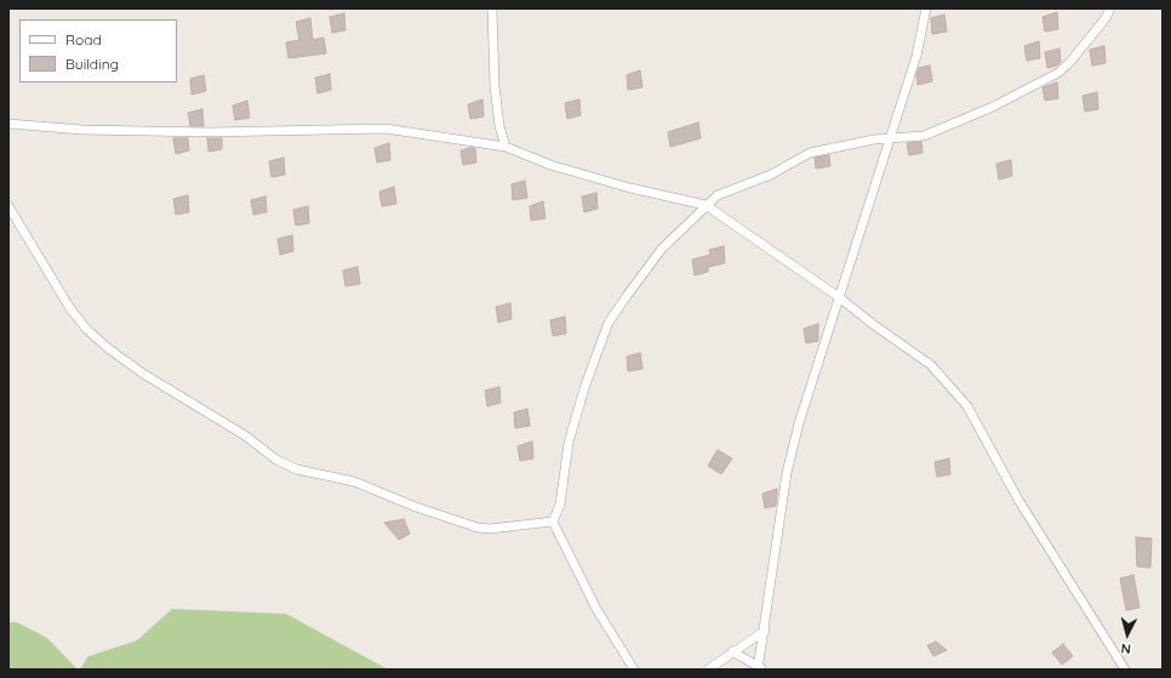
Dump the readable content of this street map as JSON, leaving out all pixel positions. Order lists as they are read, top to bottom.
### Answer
{
  "legend": ["Road", "Building"],
  "north": "bottom"
}
